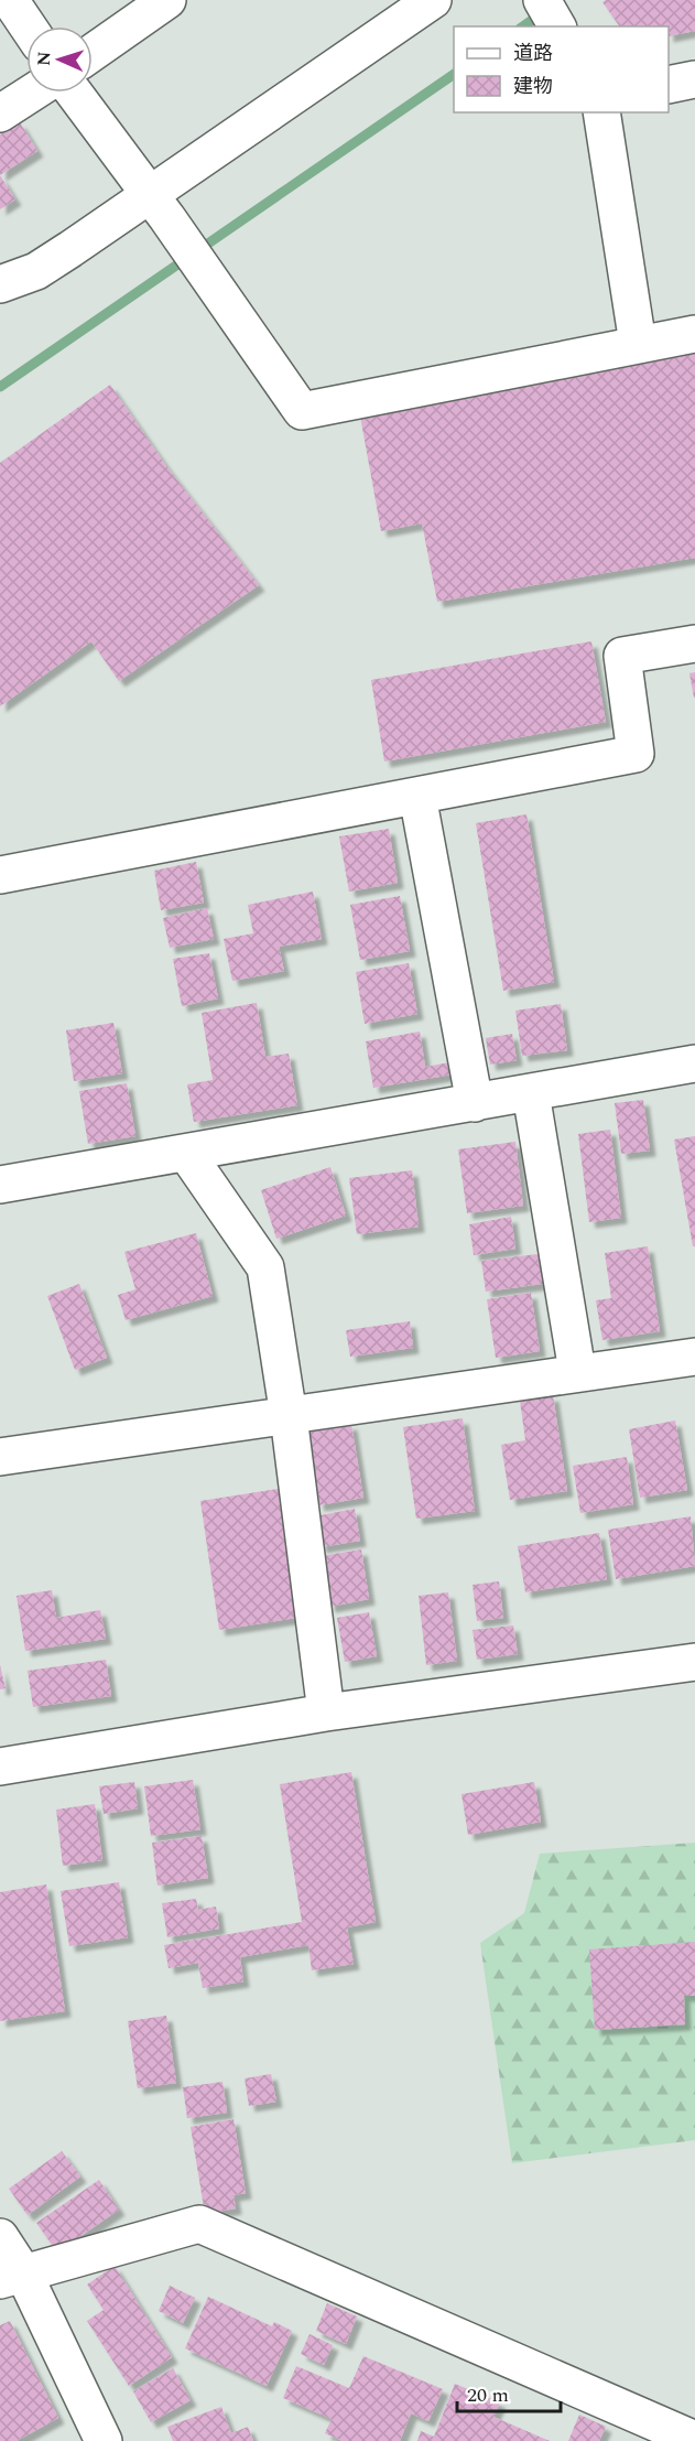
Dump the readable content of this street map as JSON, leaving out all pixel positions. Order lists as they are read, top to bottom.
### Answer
{
  "legend": ["道路", "建物"],
  "scale_bar": "20 m",
  "north": "left"
}
